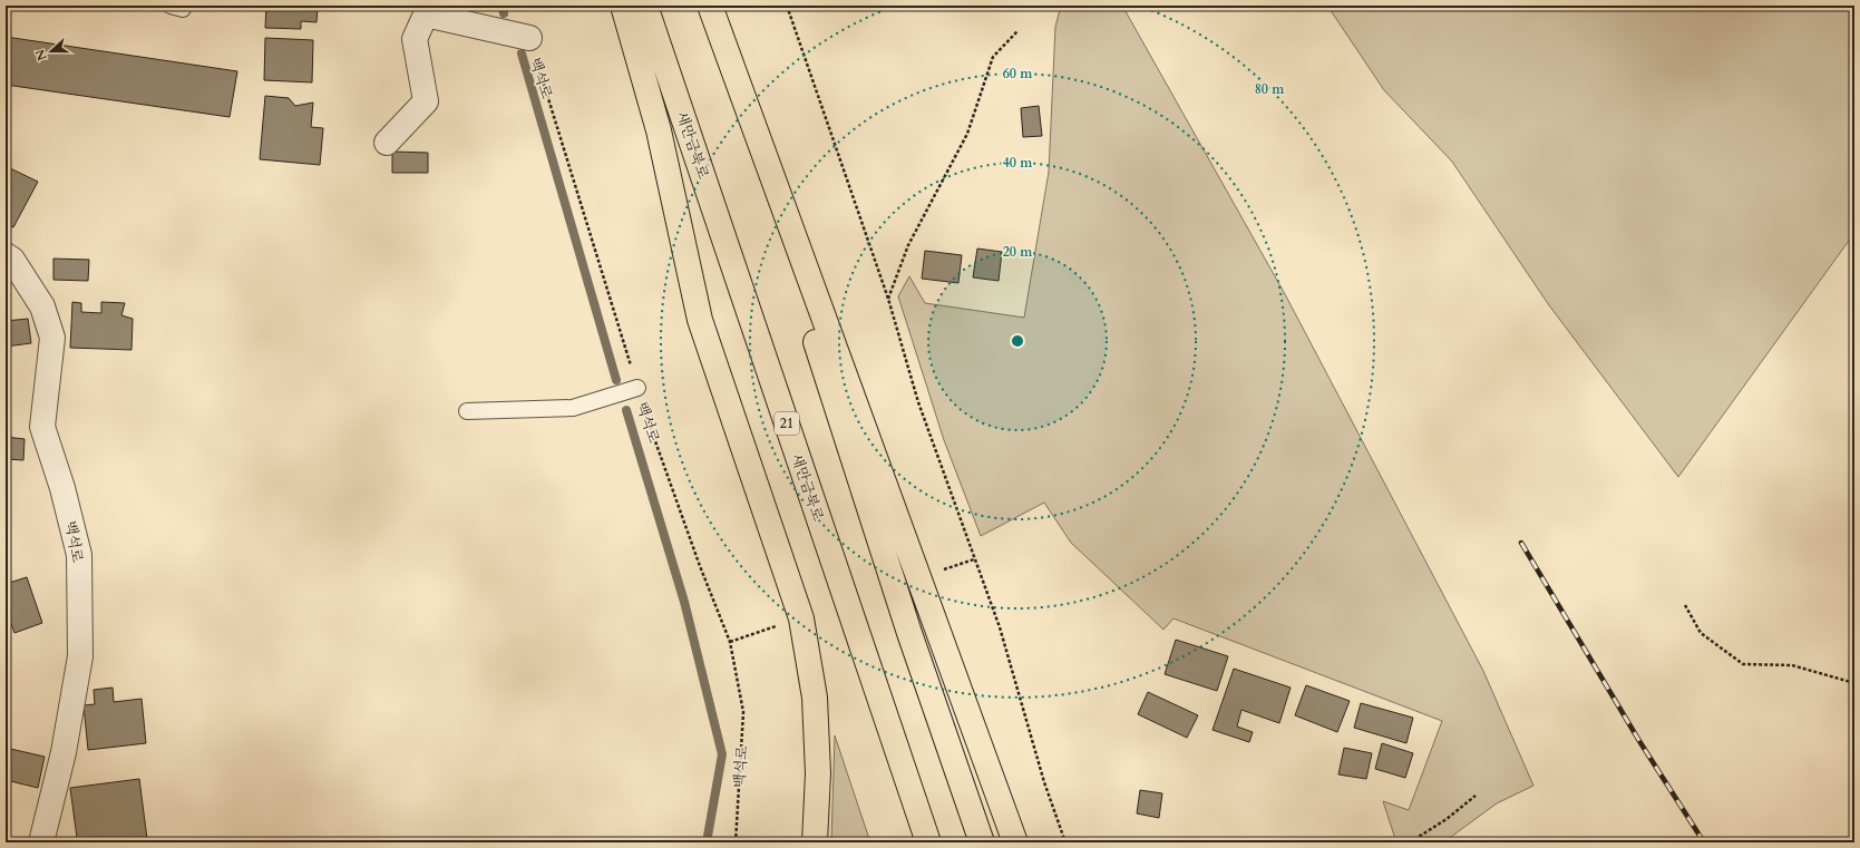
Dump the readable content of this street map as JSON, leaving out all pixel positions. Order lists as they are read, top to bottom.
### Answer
{
  "streets": {
    "highway": ["새만금북로", "21"],
    "street": ["백석로"]
  },
  "north": "left",
  "rings": [
    "60 m",
    "80 m",
    "40 m",
    "20 m"
  ]
}
